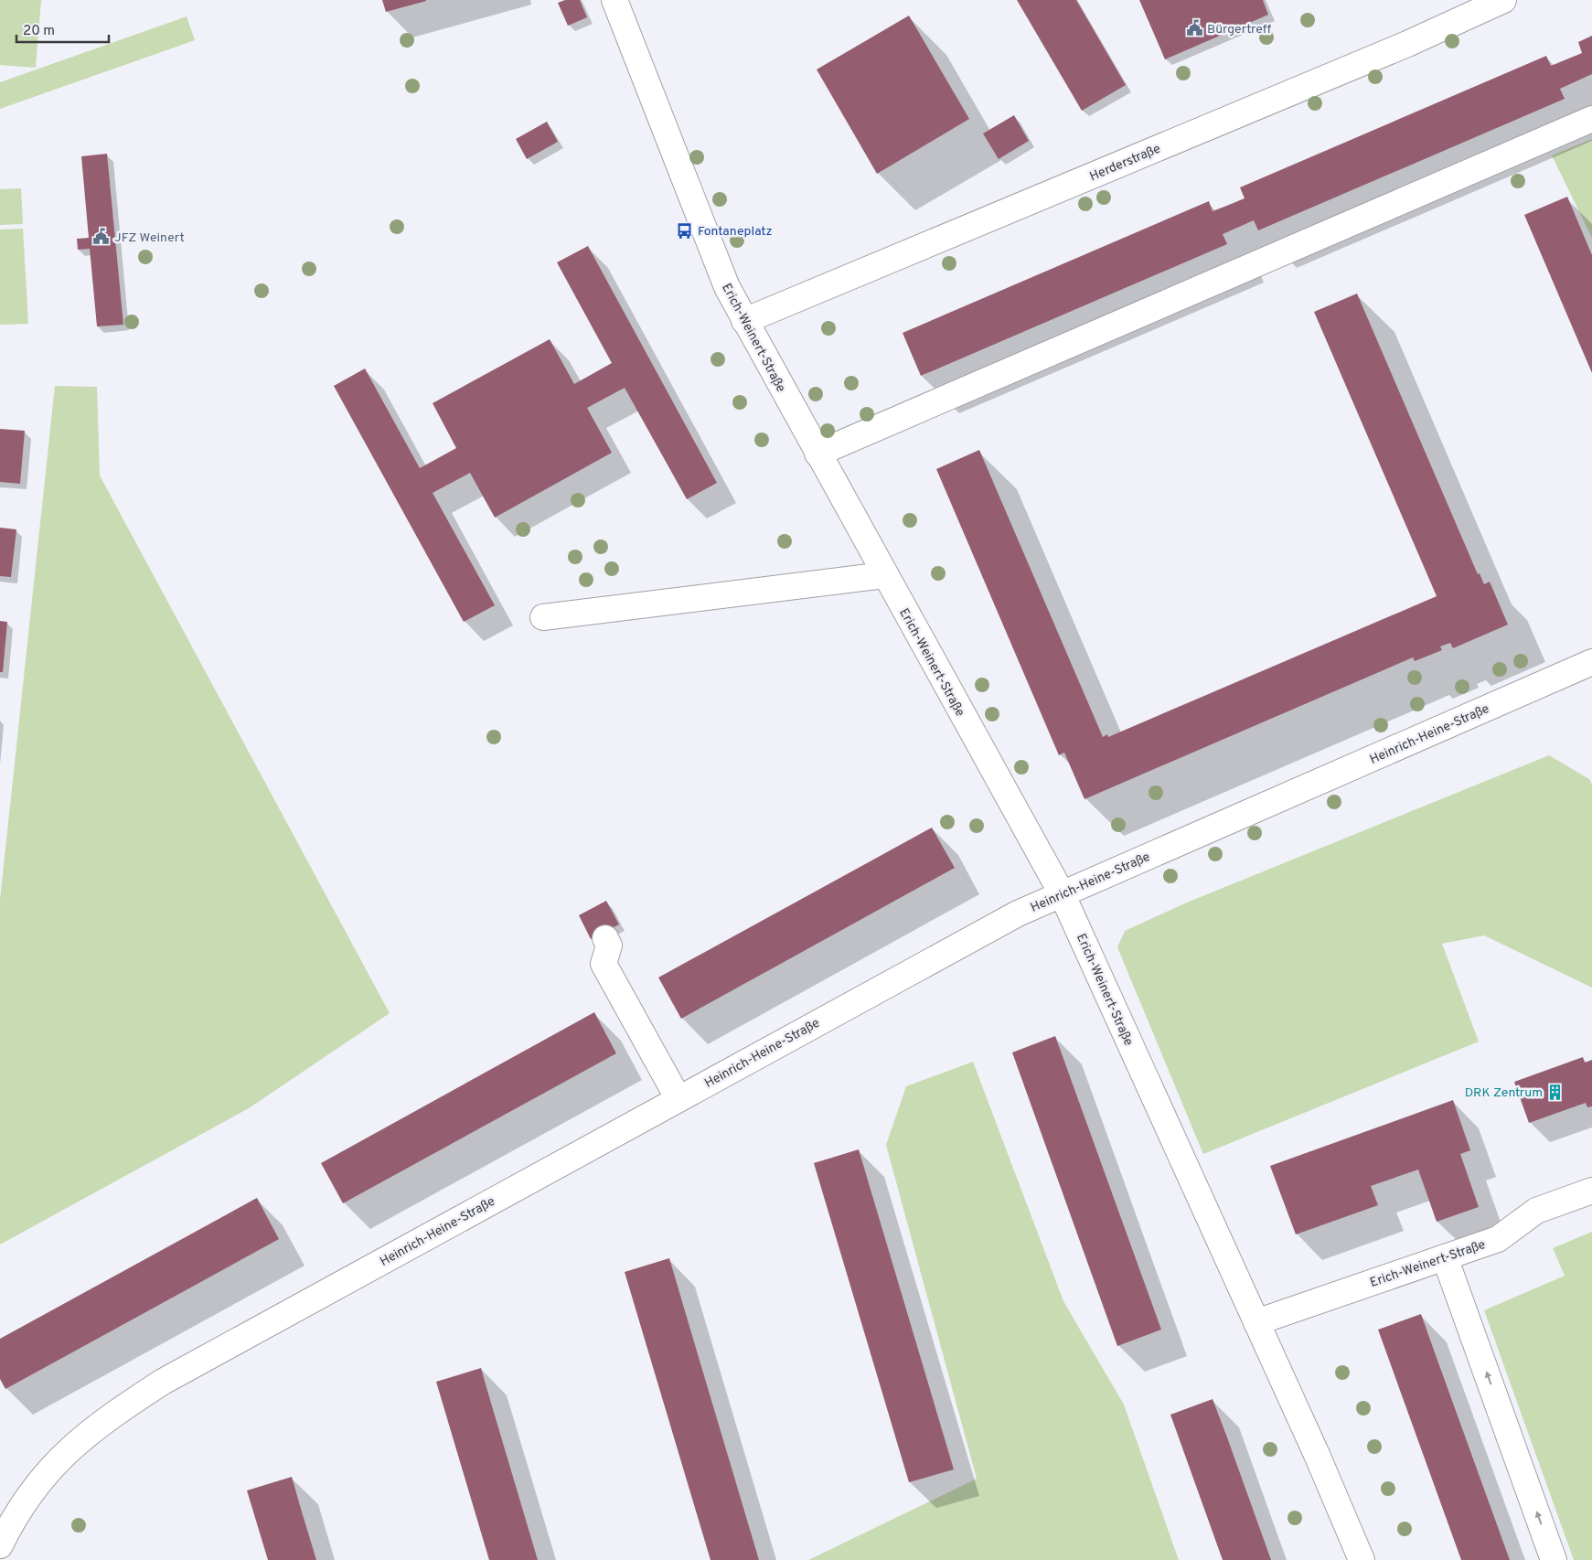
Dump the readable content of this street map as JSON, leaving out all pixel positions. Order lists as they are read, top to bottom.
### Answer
{
  "streets": {
    "street": ["Herderstraße", "Erich-Weinert-Straße", "Heinrich-Heine-Straße"]
  },
  "crossings": [
    ["Herderstraße", "Erich-Weinert-Straße"],
    ["Erich-Weinert-Straße", "Heinrich-Heine-Straße"]
  ],
  "places": {
    "public building": ["Bürgertreff", "JFZ Weinert"],
    "bus stop": ["Fontaneplatz"],
    "building": ["DRK Zentrum"]
  },
  "scale_bar": "20 m"
}
